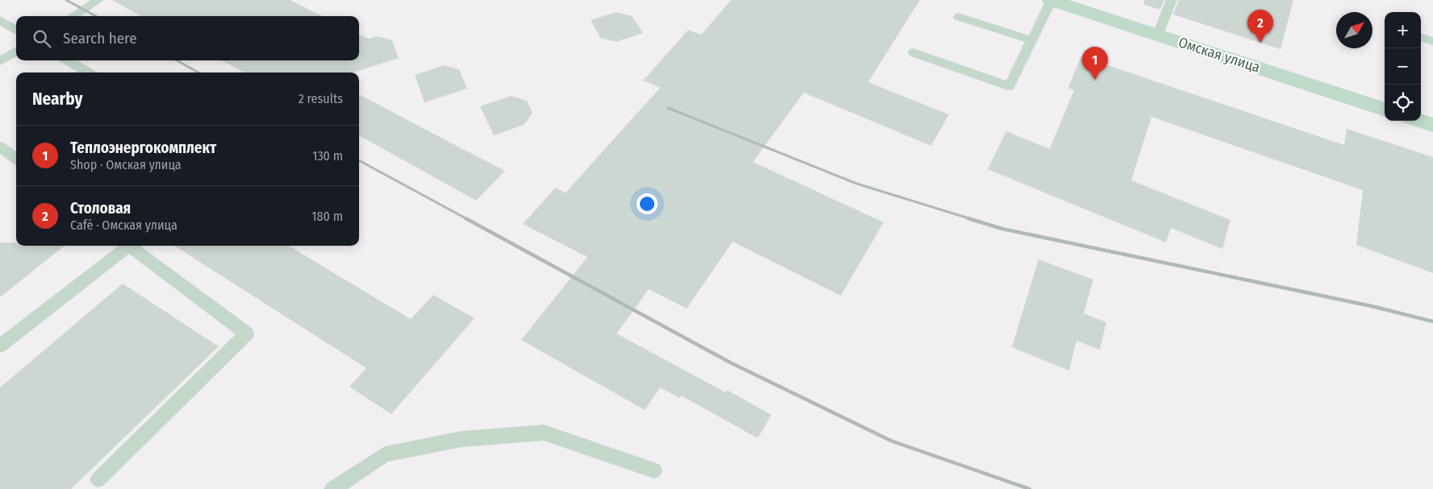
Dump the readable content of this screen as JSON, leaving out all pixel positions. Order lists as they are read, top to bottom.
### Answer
{
  "streets": {
    "street": ["Омская улица"]
  },
  "north": "top right",
  "page": {
    "pins": ["2", "1"],
    "map_buttons": ["+", "−"],
    "search": "Search here",
    "heading": ["Nearby", "2 results"],
    "list": [
      {
        "mark": "1",
        "name": "Теплоэнергокомплект",
        "note": "Shop · Омская улица",
        "value": "130 m"
      },
      {
        "mark": "2",
        "name": "Столовая",
        "note": "Café · Омская улица",
        "value": "180 m"
      }
    ]
  }
}
